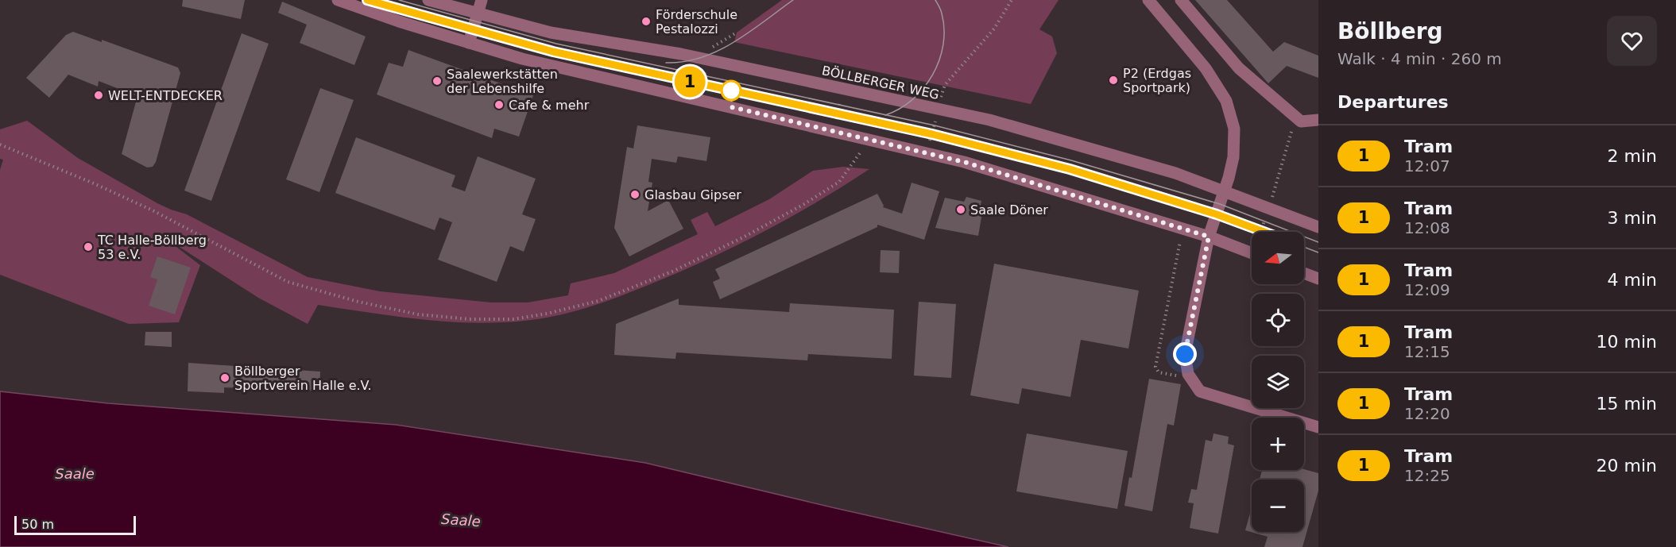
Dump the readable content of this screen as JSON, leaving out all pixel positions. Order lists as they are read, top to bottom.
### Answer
{
  "streets": {
    "street": ["BÖLLBERGER WEG"]
  },
  "water": ["Saale"],
  "places": [
    "Förderschule Pestalozzi",
    "P2 (Erdgas Sportpark)",
    "Saalewerkstätten der Lebenshilfe",
    "WELT-ENTDECKER",
    "Cafe & mehr",
    "Glasbau Gipser",
    "Saale Döner",
    "TC Halle-Böllberg 53 e.V.",
    "Böllberger Sportverein Halle e.V."
  ],
  "lines": ["tram line 1"],
  "scale_bar": "50 m",
  "north": "left",
  "page": {
    "on_map": "1",
    "heading": [
      ["Böllberg", "Walk · 4 min · 260 m"],
      "Departures"
    ],
    "list": [
      {
        "mark": "1",
        "name": "Tram",
        "note": "12:07",
        "value": "2 min"
      },
      {
        "mark": "1",
        "name": "Tram",
        "note": "12:08",
        "value": "3 min"
      },
      {
        "mark": "1",
        "name": "Tram",
        "note": "12:09",
        "value": "4 min"
      },
      {
        "mark": "1",
        "name": "Tram",
        "note": "12:15",
        "value": "10 min"
      },
      {
        "mark": "1",
        "name": "Tram",
        "note": "12:20",
        "value": "15 min"
      },
      {
        "mark": "1",
        "name": "Tram",
        "note": "12:25",
        "value": "20 min"
      }
    ],
    "map_buttons": ["+", "−"],
    "scale": "50 m"
  }
}
